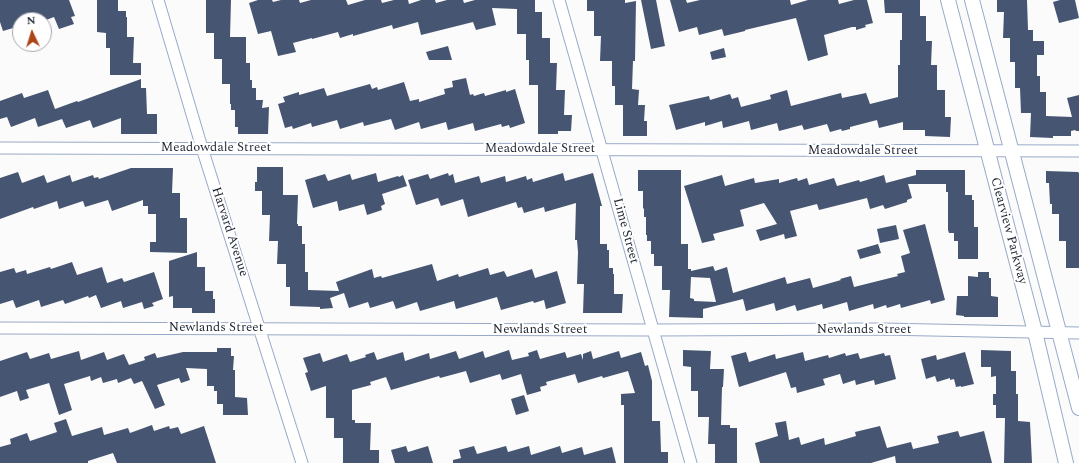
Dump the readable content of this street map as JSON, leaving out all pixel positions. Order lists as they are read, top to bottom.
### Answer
{
  "streets": {
    "main road": ["Clearview Parkway"],
    "street": [
      "Meadowdale Street",
      "Lime Street",
      "Harvard Avenue",
      "Newlands Street"
    ]
  },
  "crossings": [
    ["Meadowdale Street", "Lime Street"],
    ["Meadowdale Street", "Clearview Parkway"],
    ["Meadowdale Street", "Harvard Avenue"],
    ["Lime Street", "Newlands Street"],
    ["Clearview Parkway", "Newlands Street"],
    ["Harvard Avenue", "Newlands Street"]
  ],
  "north": "top"
}
